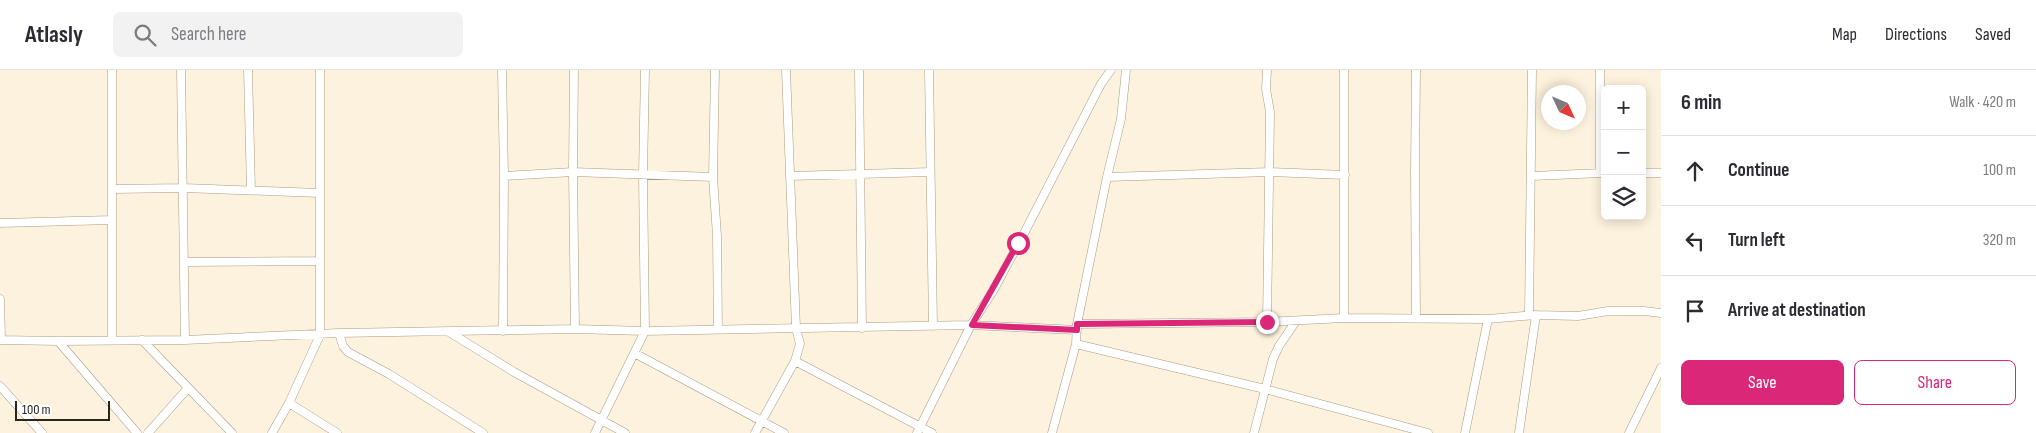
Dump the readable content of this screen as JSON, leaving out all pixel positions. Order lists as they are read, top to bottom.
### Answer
{
  "scale_bar": "100 m",
  "north": "bottom right",
  "page": {
    "header": "Atlasly",
    "search": "Search here",
    "nav": ["Map", "Directions", "Saved"],
    "heading": ["6 min", "Walk · 420 m"],
    "map_buttons": ["+", "−"],
    "list": [
      ["Continue", "100 m"],
      ["Turn left", "320 m"],
      "Arrive at destination"
    ],
    "buttons": ["Save", "Share"],
    "scale": "100 m"
  }
}
